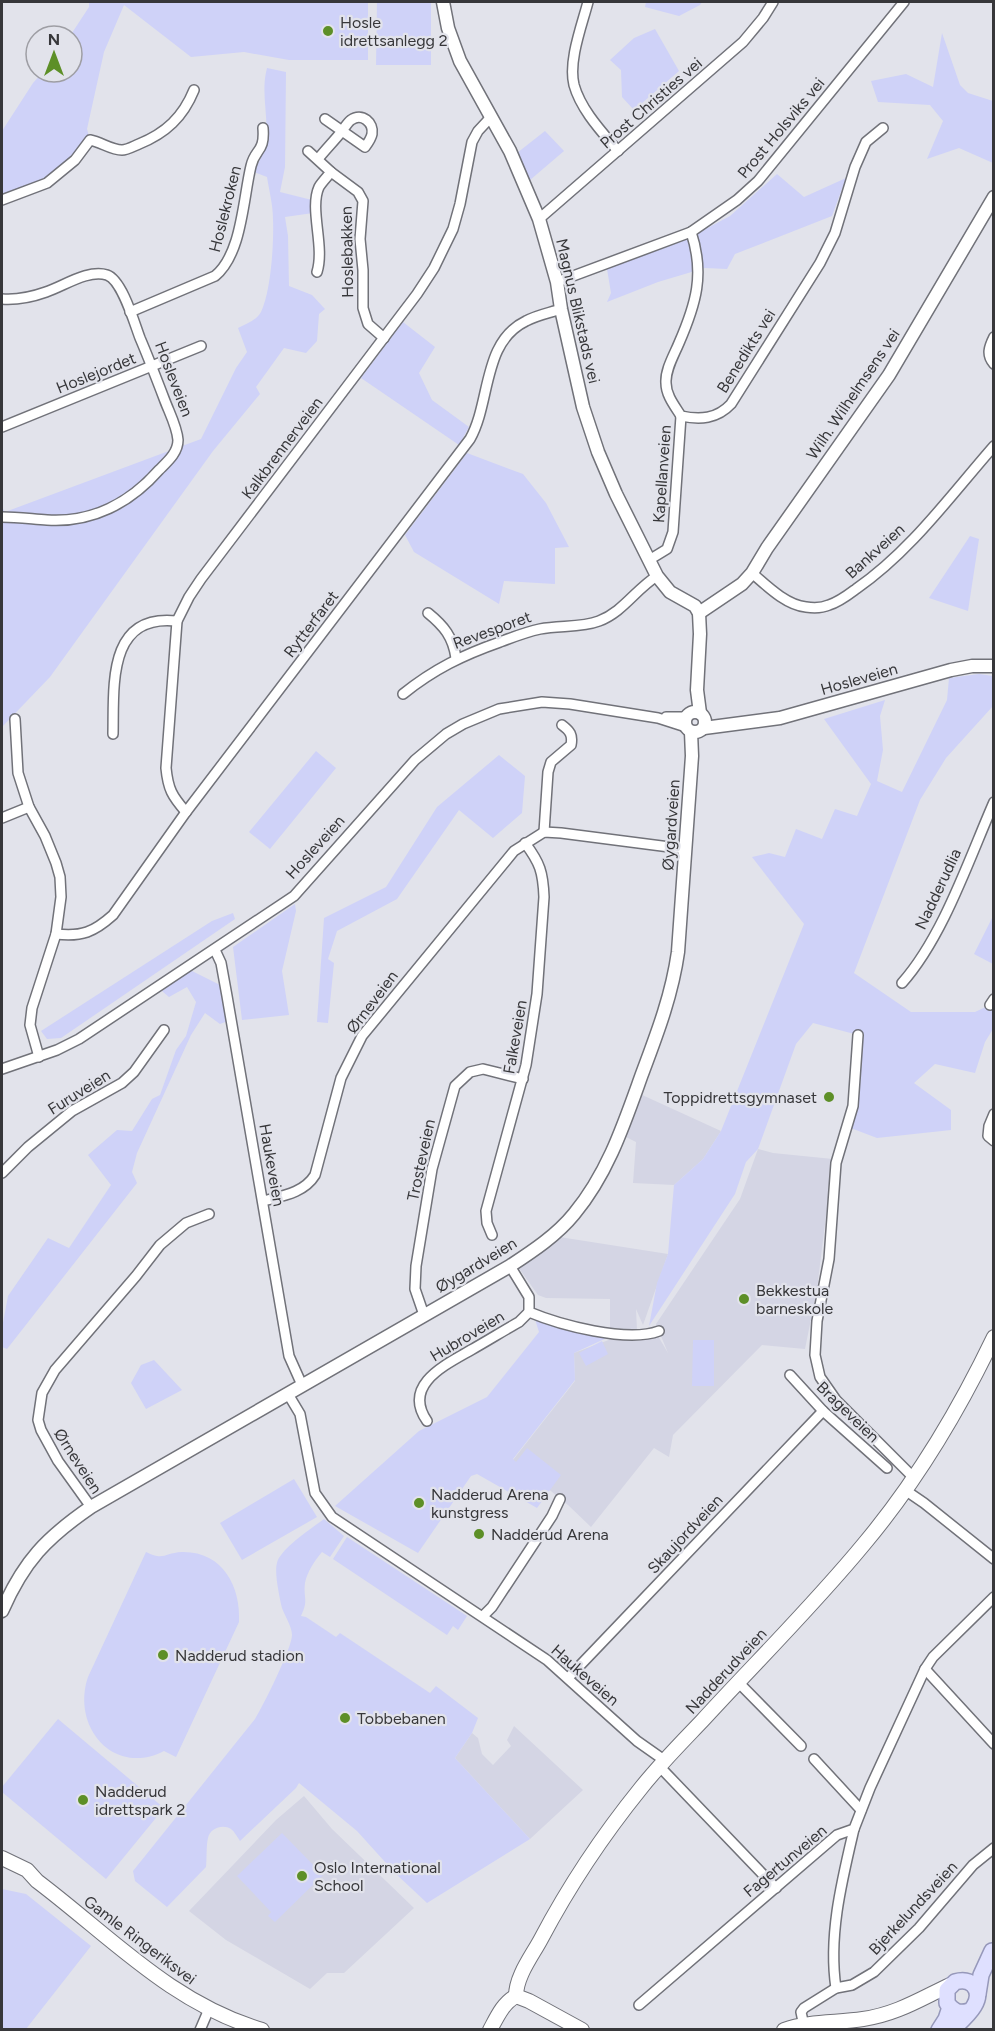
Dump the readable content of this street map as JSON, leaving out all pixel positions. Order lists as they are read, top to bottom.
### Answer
{
  "streets": {
    "main road": ["Nadderudveien", "Gamle Ringeriksvei"],
    "street": [
      "Prost Christies vei",
      "Prost Holsviks vei",
      "Hoslekroken",
      "Hoslebakken",
      "Magnus Blikstads vei",
      "Benedikts vei",
      "Hoslejordet",
      "Hosleveien",
      "Wilh. Wilhelmsens vei",
      "Kalkbrennerveien",
      "Kapellanveien",
      "Bankveien",
      "Rytterfaret",
      "Revesporet",
      "Øygardveien",
      "Nadderudlia",
      "Ørneveien",
      "Falkeveien",
      "Furuveien",
      "Trosteveien",
      "Haukeveien",
      "Hubroveien",
      "Brageveien",
      "Skaujordveien",
      "Fagertunveien",
      "Bjerkelundsveien"
    ]
  },
  "crossings": [
    ["Prost Christies vei", "Magnus Blikstads vei"],
    ["Prost Holsviks vei", "Magnus Blikstads vei"],
    ["Hoslekroken", "Hosleveien"],
    ["Hoslebakken", "Kalkbrennerveien"],
    ["Magnus Blikstads vei", "Wilh. Wilhelmsens vei"],
    ["Magnus Blikstads vei", "Kalkbrennerveien"],
    ["Magnus Blikstads vei", "Kapellanveien"],
    ["Magnus Blikstads vei", "Rytterfaret"],
    ["Magnus Blikstads vei", "Revesporet"],
    ["Magnus Blikstads vei", "Øygardveien"],
    ["Benedikts vei", "Kapellanveien"],
    ["Hoslejordet", "Hosleveien"],
    ["Hosleveien", "Øygardveien"],
    ["Hosleveien", "Haukeveien"],
    ["Wilh. Wilhelmsens vei", "Bankveien"],
    ["Wilh. Wilhelmsens vei", "Øygardveien"],
    ["Kalkbrennerveien", "Rytterfaret"],
    ["Øygardveien", "Ørneveien"],
    ["Øygardveien", "Trosteveien"],
    ["Øygardveien", "Haukeveien"],
    ["Ørneveien", "Falkeveien"],
    ["Ørneveien", "Haukeveien"],
    ["Falkeveien", "Trosteveien"],
    ["Haukeveien", "Skaujordveien"],
    ["Haukeveien", "Nadderudveien"],
    ["Haukeveien", "Fagertunveien"],
    ["Brageveien", "Skaujordveien"]
  ],
  "places": [
    "Hosle idrettsanlegg 2",
    "Toppidrettsgymnaset",
    "Bekkestua barneskole",
    "Nadderud Arena kunstgress",
    "Nadderud Arena",
    "Nadderud stadion",
    "Tobbebanen",
    "Nadderud idrettspark 2",
    "Oslo International School"
  ],
  "north": "top"
}
